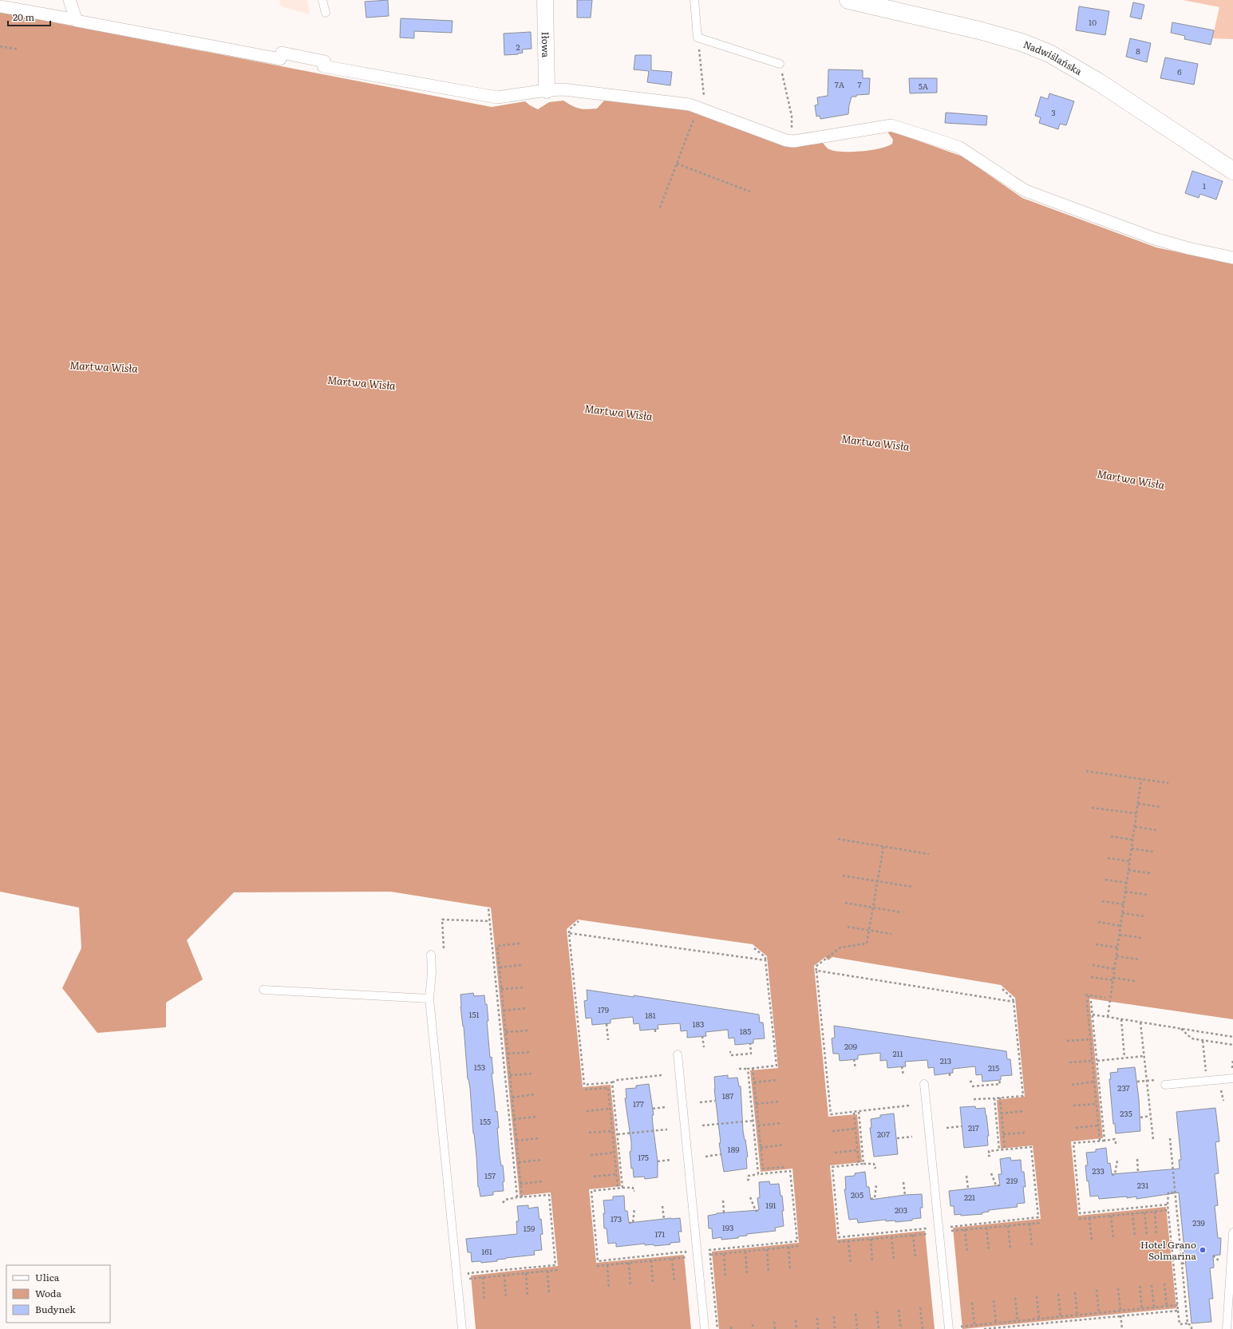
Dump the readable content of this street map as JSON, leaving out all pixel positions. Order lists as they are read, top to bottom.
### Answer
{
  "streets": {
    "street": ["Iłowa", "Nadwiślańska"]
  },
  "water": ["Martwa Wisła"],
  "places": ["Hotel Grano Solmarina"],
  "house_numbers": [
    "10",
    "2",
    "8",
    "6",
    "7A",
    "7",
    "5A",
    "3",
    "1",
    "179",
    "151",
    "181",
    "183",
    "185",
    "209",
    "211",
    "213",
    "153",
    "215",
    "237",
    "187",
    "177",
    "235",
    "155",
    "217",
    "207",
    "189",
    "175",
    "233",
    "157",
    "219",
    "231",
    "205",
    "221",
    "191",
    "203",
    "173",
    "239",
    "193",
    "159",
    "171",
    "161"
  ],
  "legend": ["Ulica", "Woda", "Budynek"],
  "scale_bar": "20 m"
}
